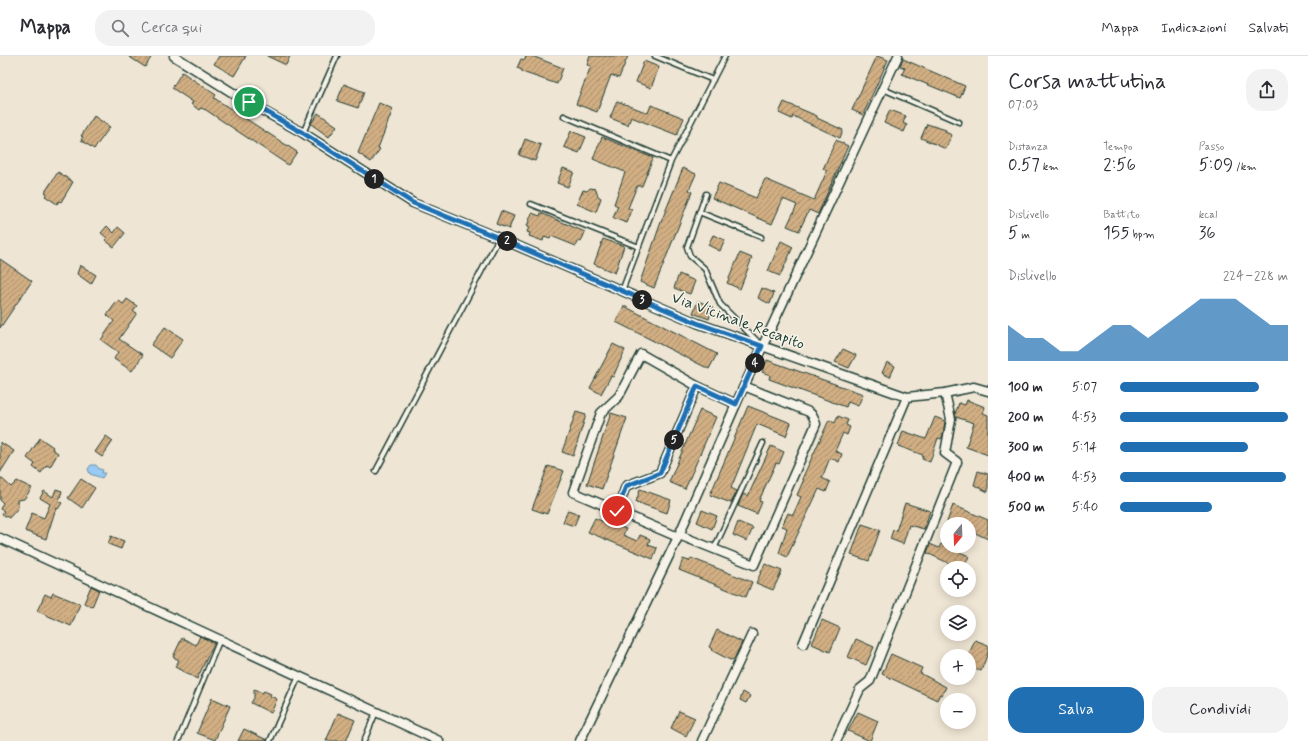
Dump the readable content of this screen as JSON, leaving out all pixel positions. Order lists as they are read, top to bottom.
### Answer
{
  "streets": {
    "street": ["Via Vicinale Recapito"]
  },
  "north": "bottom",
  "page": {
    "header": "Mappa",
    "search": "Cerca qui",
    "nav": ["Mappa", "Indicazioni", "Salvati"],
    "heading": ["Corsa mattutina", "07:03"],
    "stats": [
      ["Distanza", "0.57 km"],
      ["Tempo", "2:56"],
      ["Passo", "5:09 /km"],
      ["Dislivello", "5 m"],
      ["Battito", "155 bpm"],
      ["kcal", "36"]
    ],
    "pins": [
      "1",
      "2",
      "3",
      "4",
      "5"
    ],
    "chart": ["Dislivello", "224–228 m"],
    "list": [
      {
        "name": "100 m",
        "note": "5:07"
      },
      {
        "name": "200 m",
        "note": "4:53"
      },
      {
        "name": "300 m",
        "note": "5:14"
      },
      {
        "name": "400 m",
        "note": "4:53"
      },
      {
        "name": "500 m",
        "note": "5:40"
      }
    ],
    "map_buttons": ["+", "−"],
    "buttons": ["Salva", "Condividi"]
  }
}
